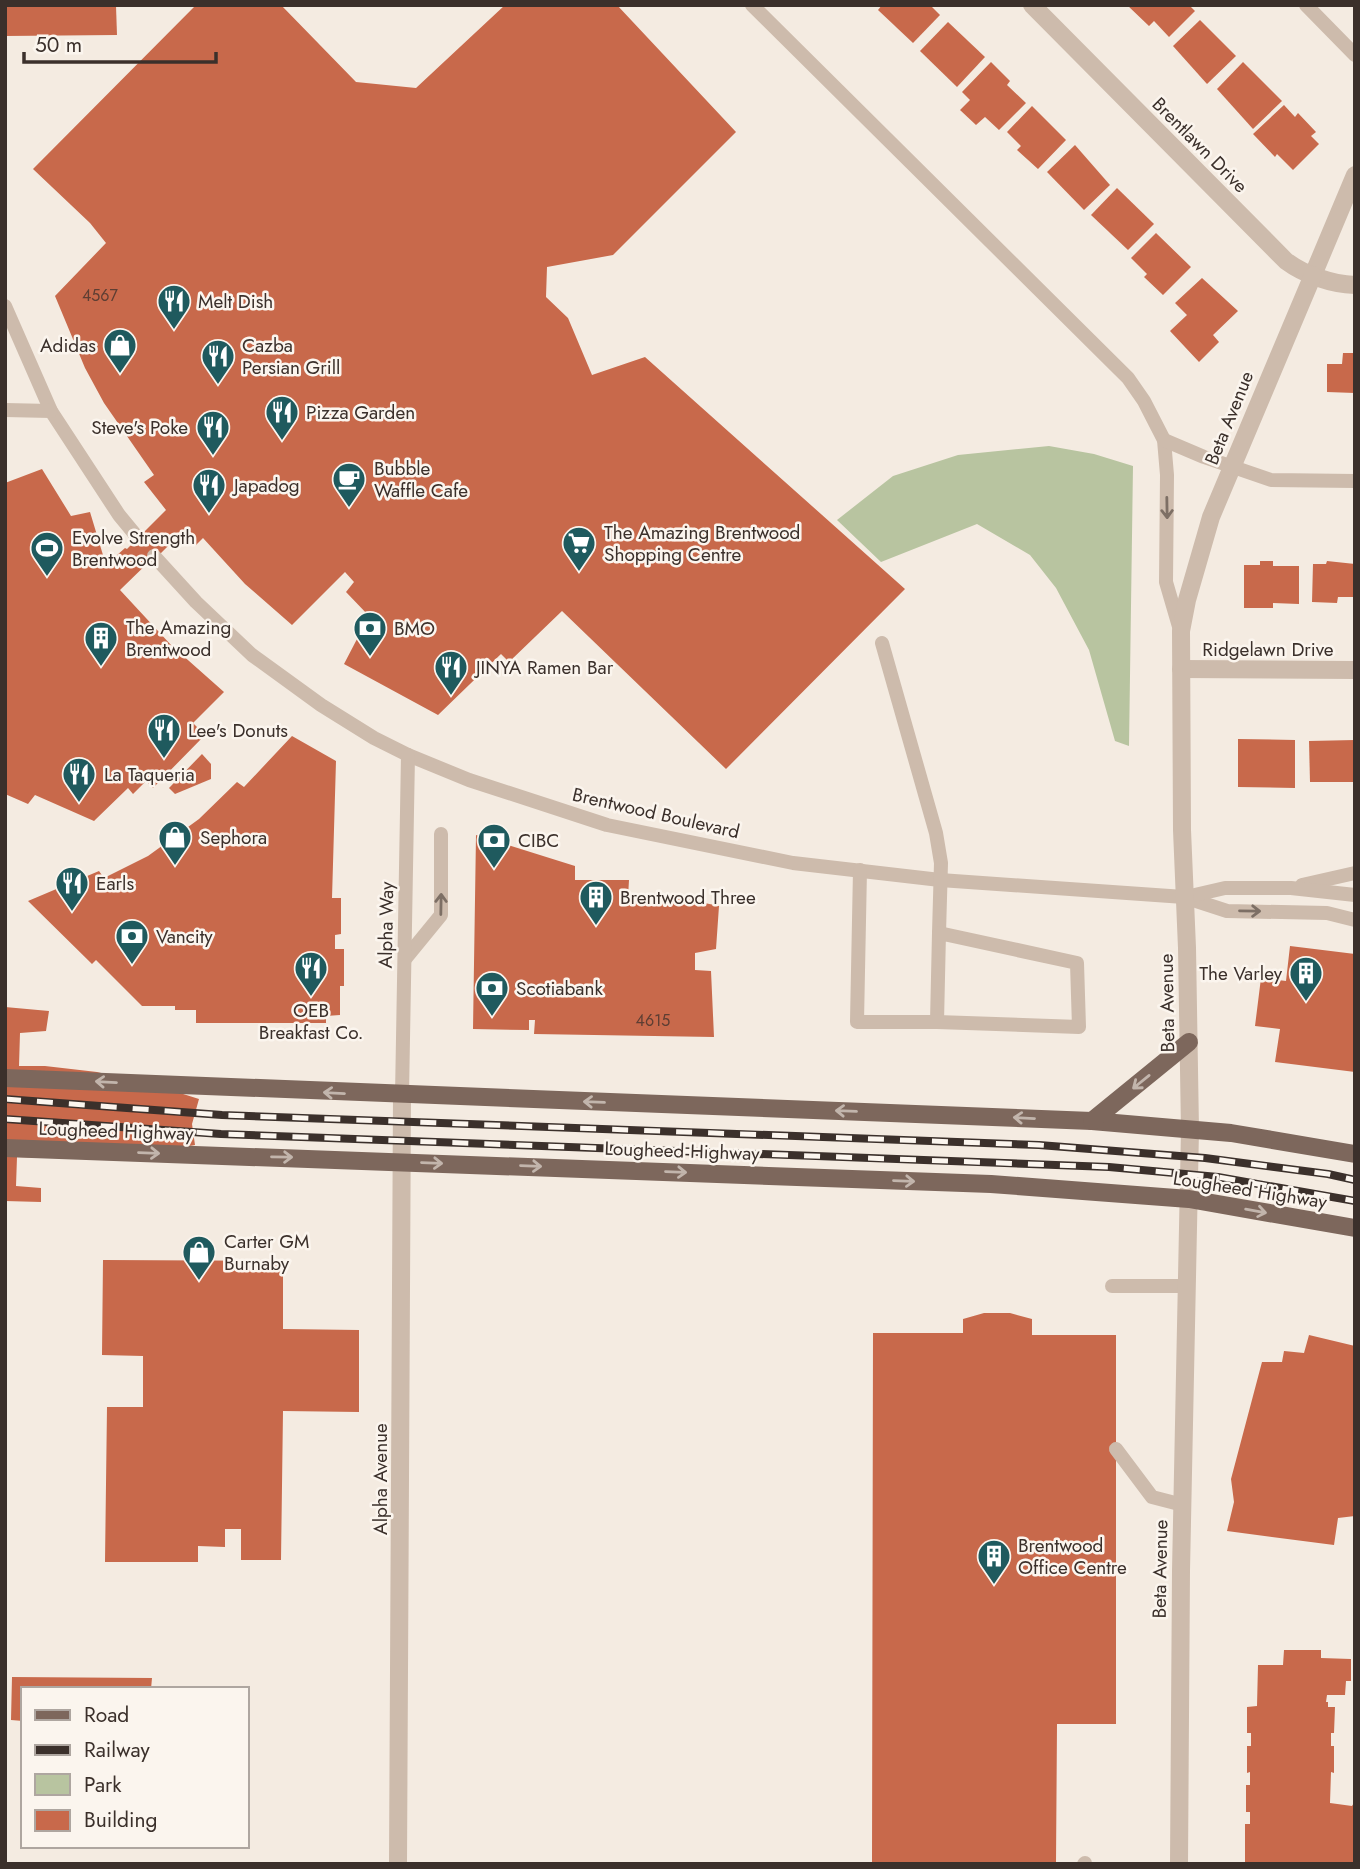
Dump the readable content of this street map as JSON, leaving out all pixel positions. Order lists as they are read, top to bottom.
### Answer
{
  "streets": {
    "main road": ["Lougheed Highway"],
    "street": [
      "Brentlawn Drive",
      "Beta Avenue",
      "Ridgelawn Drive",
      "Alpha Avenue"
    ],
    "lane": ["Brentwood Boulevard", "Alpha Way"]
  },
  "crossings": [
    ["Brentlawn Drive", "Beta Avenue"],
    ["Beta Avenue", "Ridgelawn Drive"],
    ["Beta Avenue", "Brentwood Boulevard"],
    ["Beta Avenue", "Lougheed Highway"],
    ["Brentwood Boulevard", "Alpha Way"],
    ["Alpha Way", "Alpha Avenue"],
    ["Lougheed Highway", "Alpha Avenue"]
  ],
  "places": {
    "restaurant": [
      "Melt Dish",
      "Cazba Persian Grill",
      "Pizza Garden",
      "Steve's Poke",
      "Japadog",
      "JINYA Ramen Bar",
      "Lee's Donuts",
      "La Taqueria",
      "Earls",
      "OEB Breakfast Co."
    ],
    "shop": ["Adidas", "Sephora", "Carter GM Burnaby"],
    "cafe": ["Bubble Waffle Cafe"],
    "supermarket": ["The Amazing Brentwood Shopping Centre"],
    "sports": ["Evolve Strength Brentwood"],
    "bank": [
      "BMO",
      "CIBC",
      "Vancity",
      "Scotiabank"
    ],
    "building": [
      "The Amazing Brentwood",
      "Brentwood Three",
      "The Varley",
      "Brentwood Office Centre"
    ]
  },
  "house_numbers": ["4567", "4615"],
  "legend": [
    "Road",
    "Railway",
    "Park",
    "Building"
  ],
  "scale_bar": "50 m"
}
